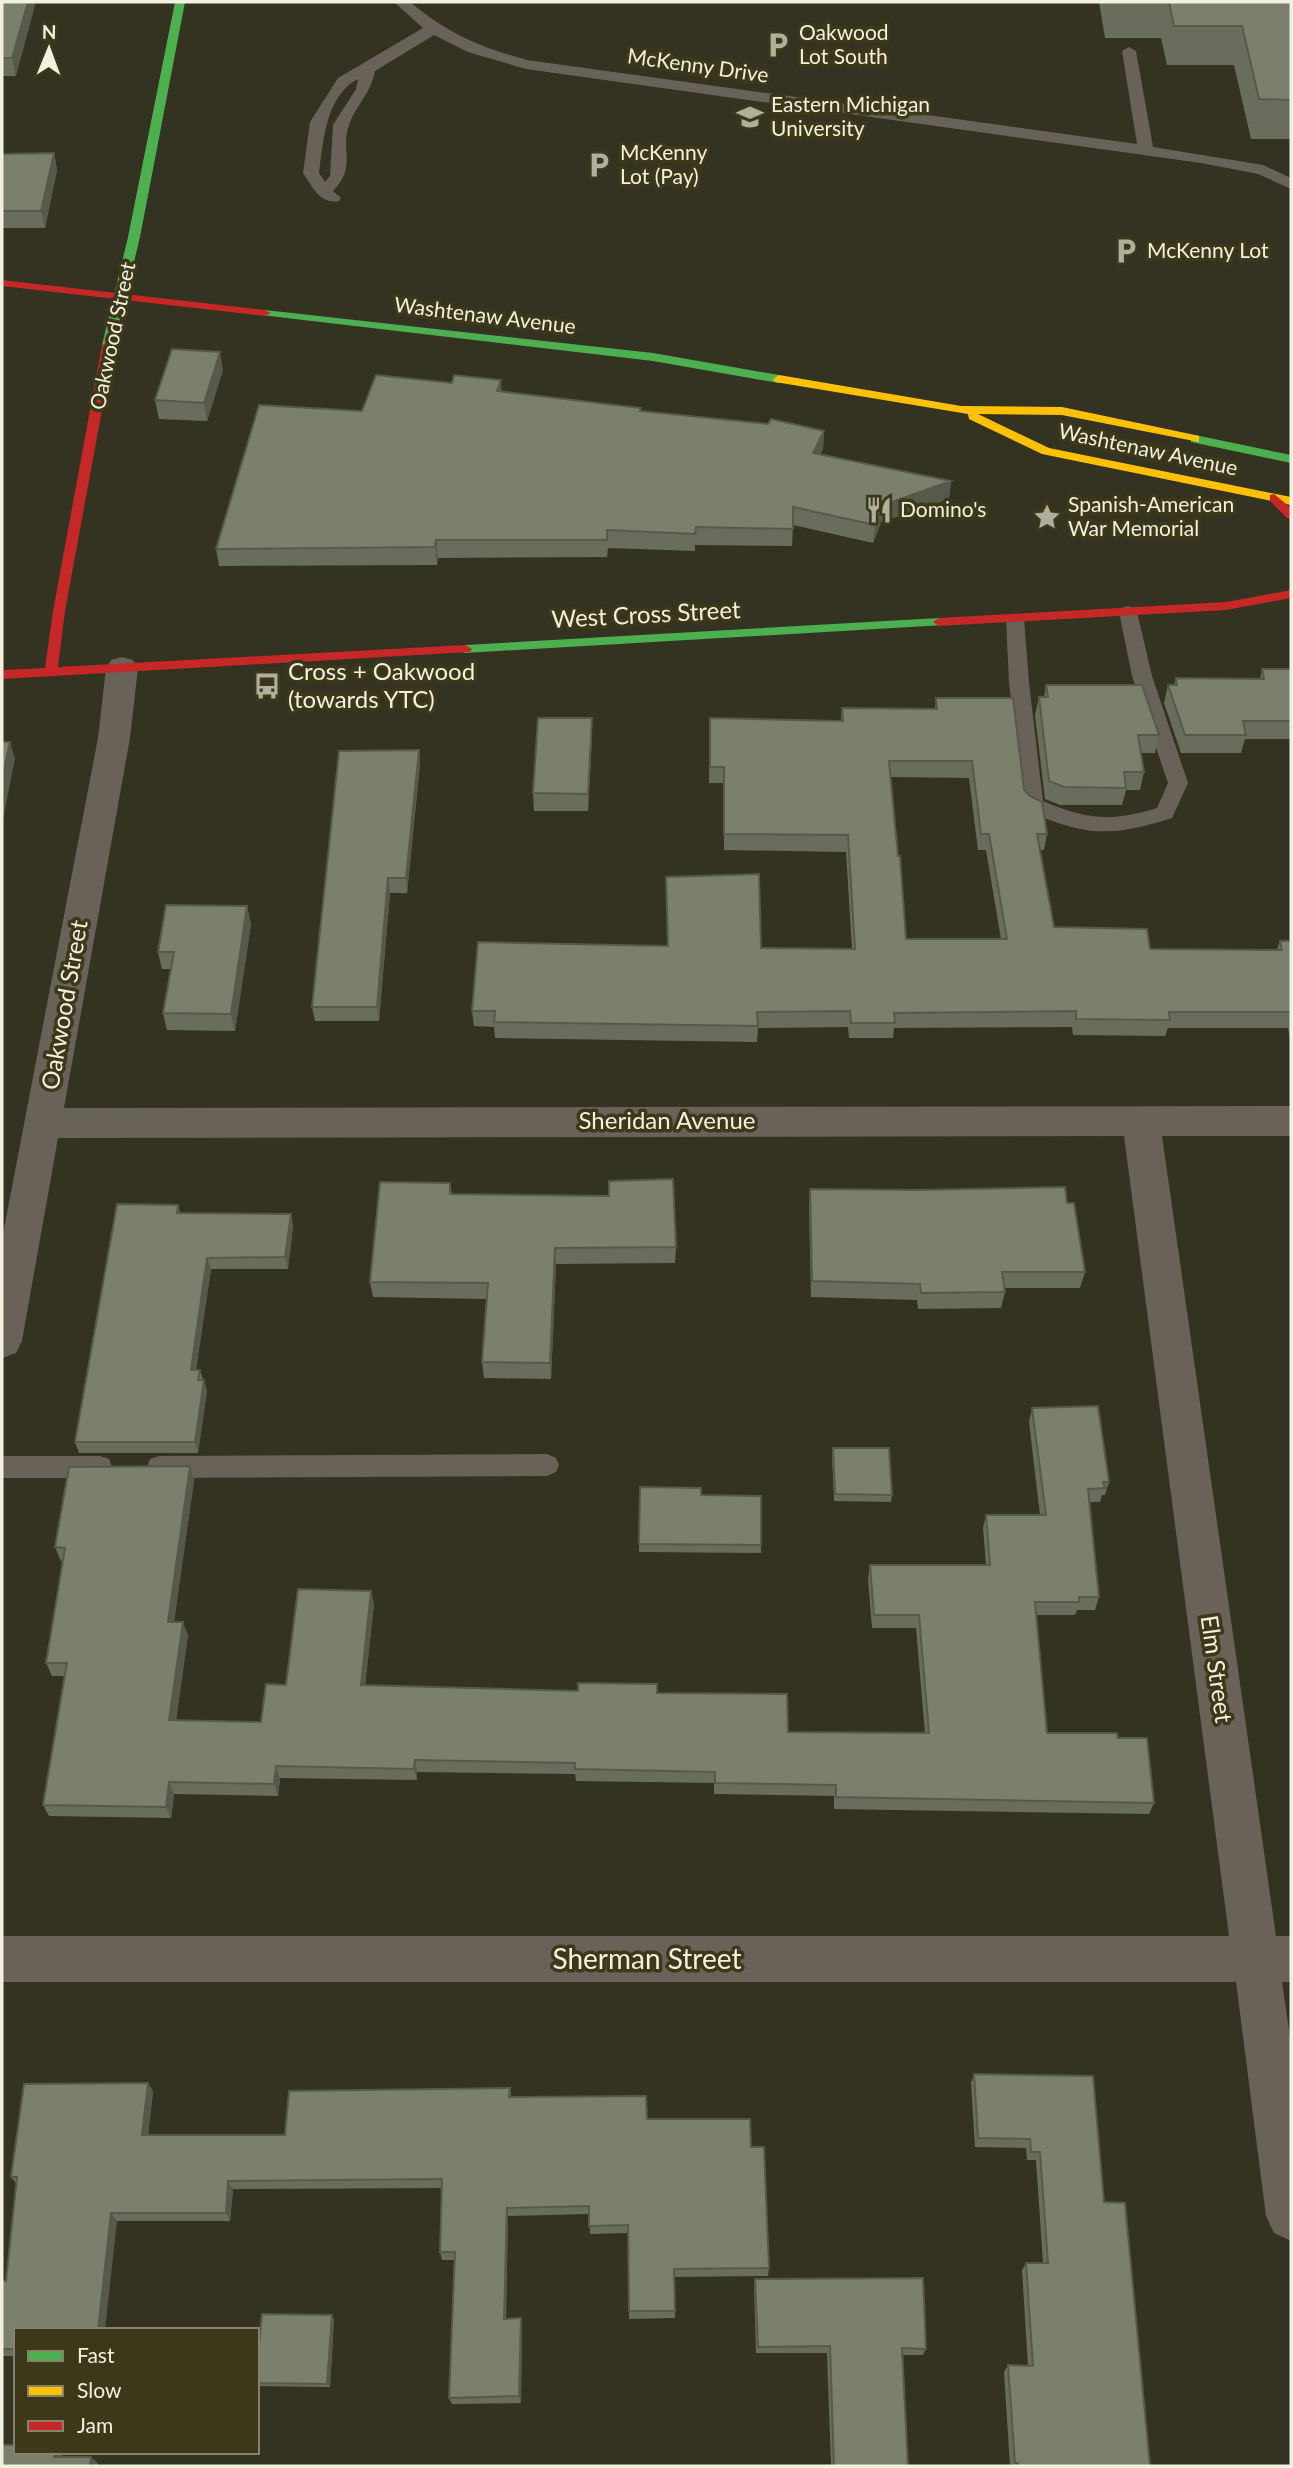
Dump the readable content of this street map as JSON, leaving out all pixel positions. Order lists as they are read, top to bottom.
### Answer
{
  "streets": {
    "main road": ["Washtenaw Avenue", "Oakwood Street", "West Cross Street"],
    "street": ["Sheridan Avenue", "Elm Street", "Sherman Street"],
    "lane": ["McKenny Drive"]
  },
  "crossings": [
    ["Washtenaw Avenue", "Oakwood Street"],
    ["Oakwood Street", "West Cross Street"],
    ["Oakwood Street", "Sheridan Avenue"],
    ["Sheridan Avenue", "Elm Street"],
    ["Elm Street", "Sherman Street"]
  ],
  "places": {
    "parking": ["Oakwood Lot South", "McKenny Lot (Pay)", "McKenny Lot"],
    "school or university": ["Eastern Michigan University"],
    "restaurant": ["Domino's"],
    "place": ["Spanish-American War Memorial"],
    "bus stop": ["Cross + Oakwood (towards YTC)"]
  },
  "legend": ["Fast", "Slow", "Jam"],
  "north": "top"
}
